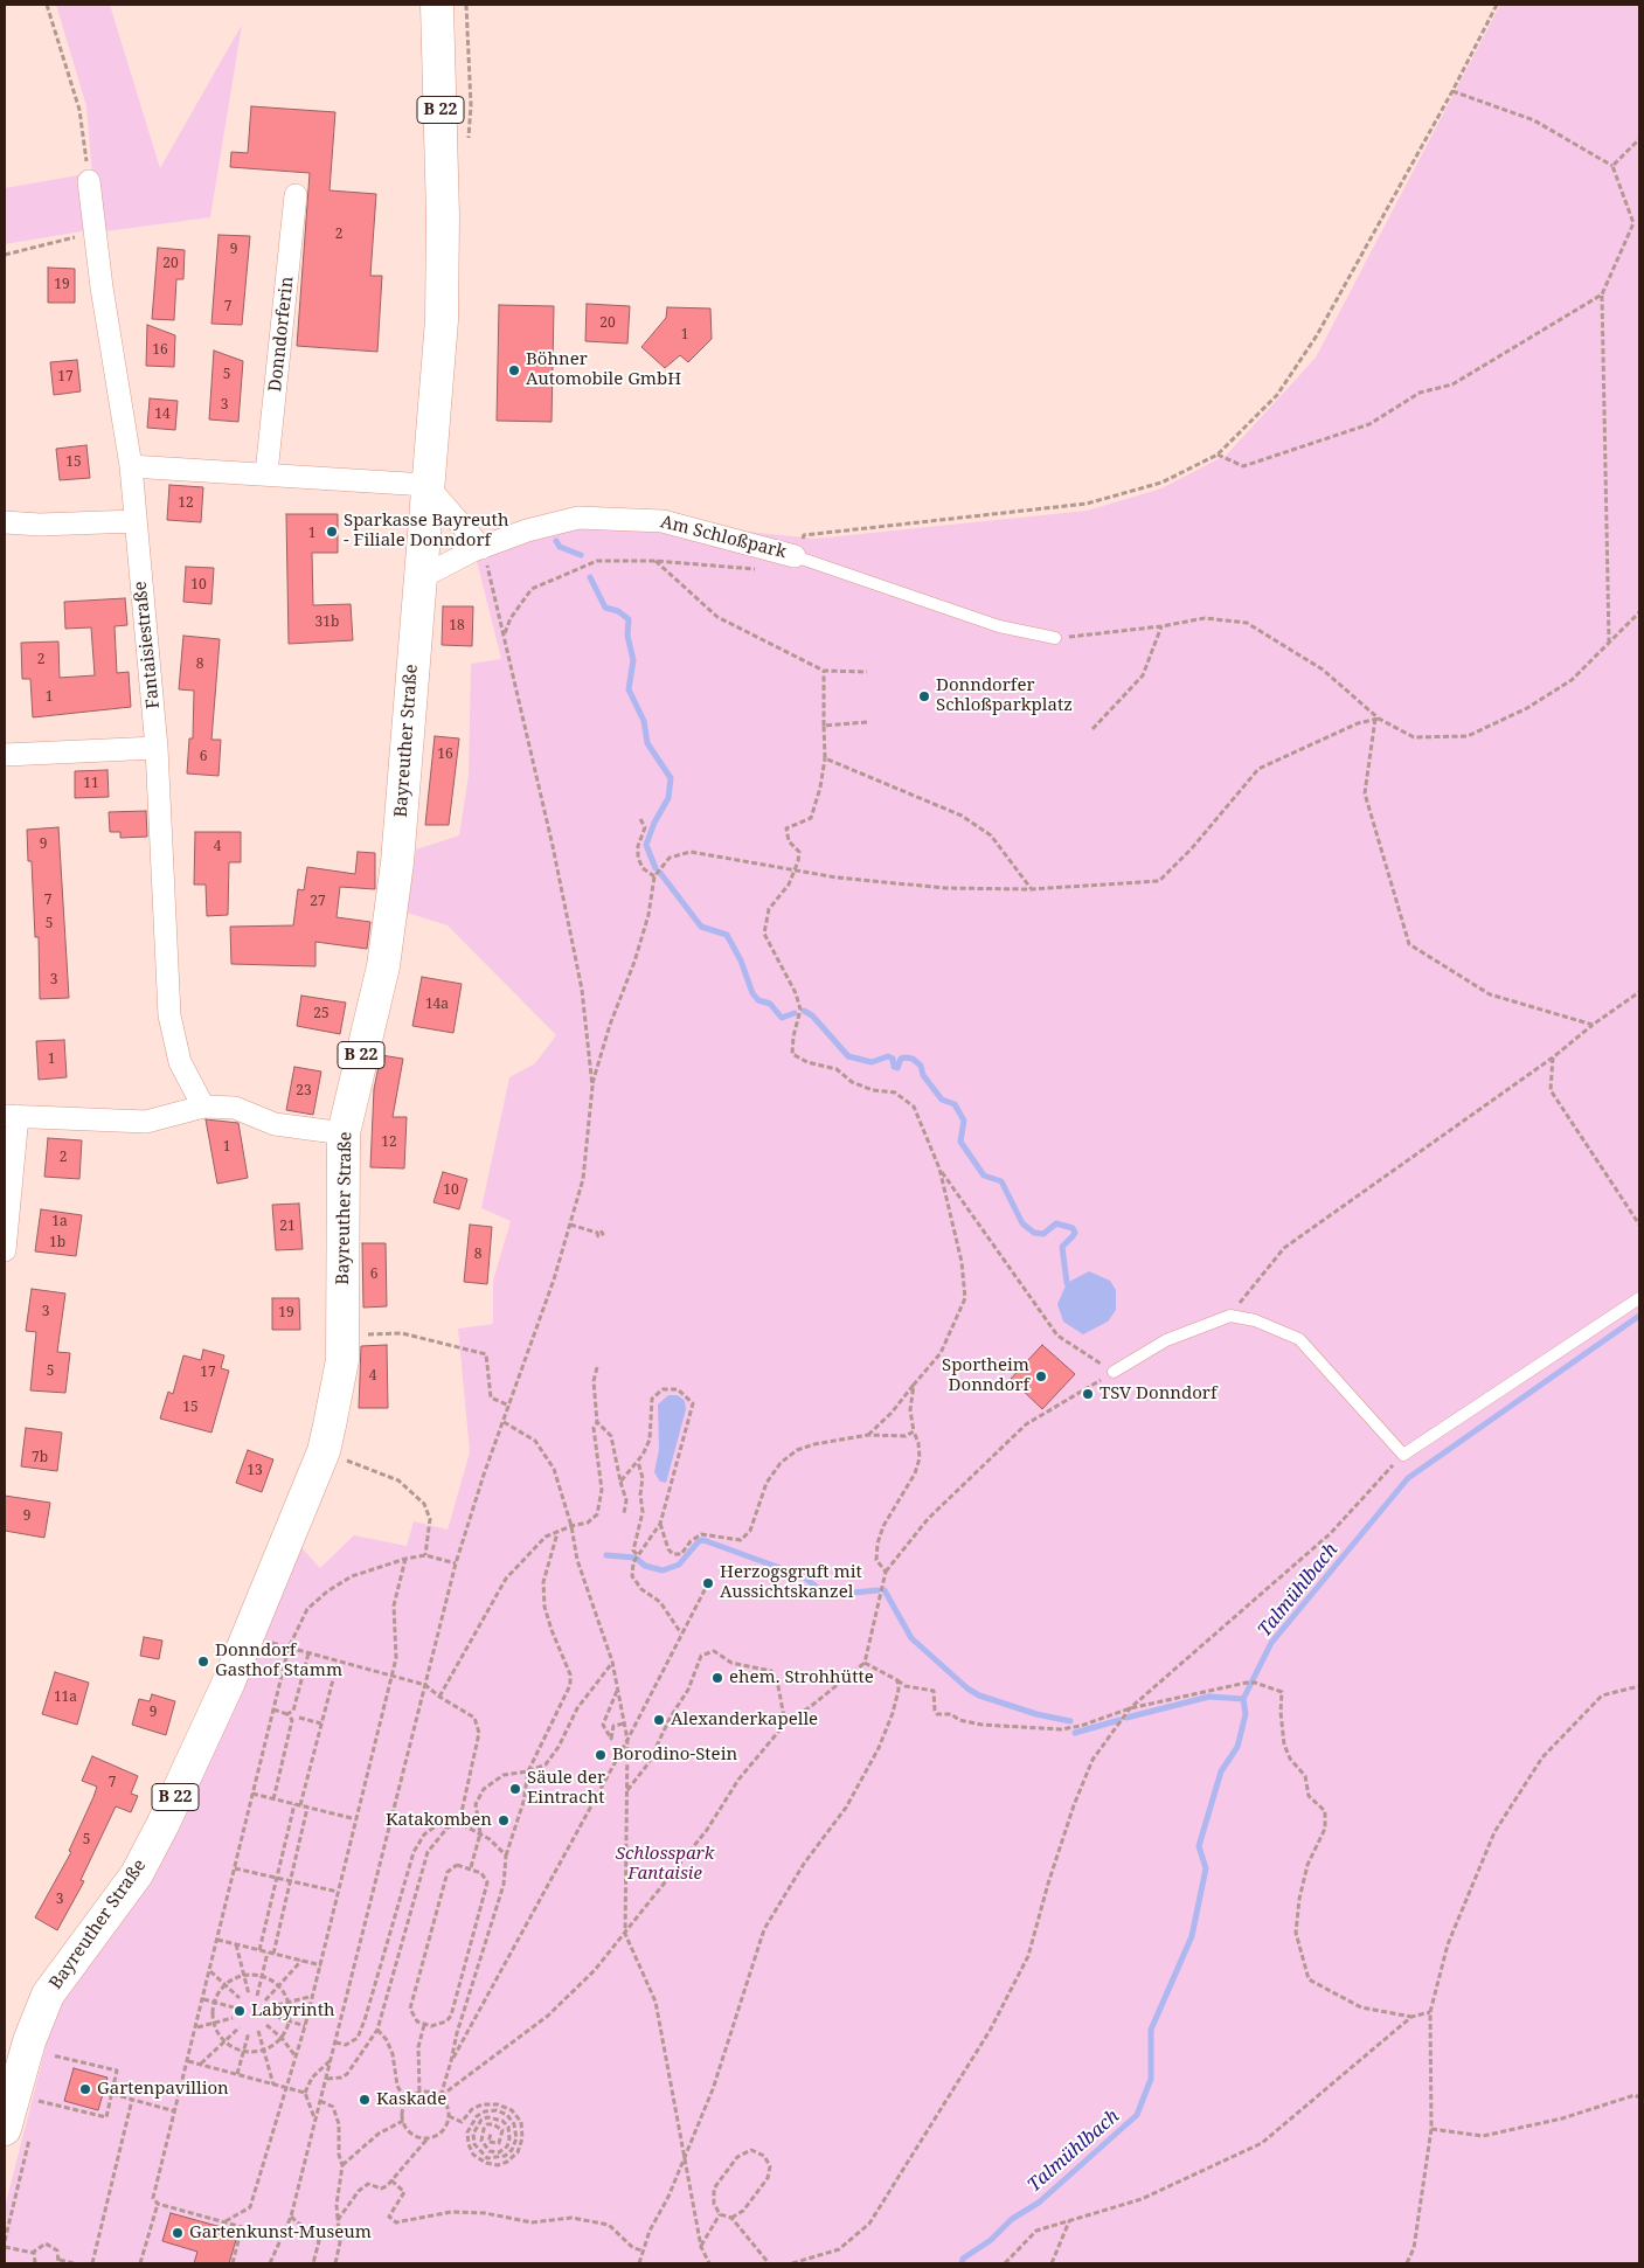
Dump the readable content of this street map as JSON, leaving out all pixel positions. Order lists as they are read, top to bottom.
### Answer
{
  "streets": {
    "main road": ["B 22", "Bayreuther Straße"],
    "street": ["Donndorferin", "Am Schloßpark", "Fantaisiestraße"]
  },
  "crossings": [
    ["Am Schloßpark", "Bayreuther Straße"]
  ],
  "water": ["Talmühlbach"],
  "parks": ["Schlosspark Fantaisie"],
  "places": [
    "Böhner Automobile GmbH",
    "Sparkasse Bayreuth - Filiale Donndorf",
    "Donndorfer Schloßparkplatz",
    "Sportheim Donndorf",
    "TSV Donndorf",
    "Herzogsgruft mit Aussichtskanzel",
    "Donndorf Gasthof Stamm",
    "ehem. Strohhütte",
    "Alexanderkapelle",
    "Borodino-Stein",
    "Säule der Eintracht",
    "Katakomben",
    "Labyrinth",
    "Gartenpavillion",
    "Kaskade",
    "Gartenkunst-Museum"
  ],
  "house_numbers": [
    "2",
    "9",
    "20",
    "19",
    "7",
    "20",
    "1",
    "16",
    "5",
    "17",
    "3",
    "14",
    "15",
    "12",
    "1",
    "10",
    "31b",
    "18",
    "2",
    "8",
    "1",
    "16",
    "6",
    "11",
    "9",
    "4",
    "7",
    "27",
    "5",
    "3",
    "14a",
    "25",
    "1",
    "23",
    "12",
    "1",
    "2",
    "10",
    "1a",
    "21",
    "1b",
    "8",
    "6",
    "3",
    "19",
    "5",
    "17",
    "4",
    "15",
    "7b",
    "13",
    "9",
    "11a",
    "9",
    "7",
    "5",
    "3"
  ]
}
